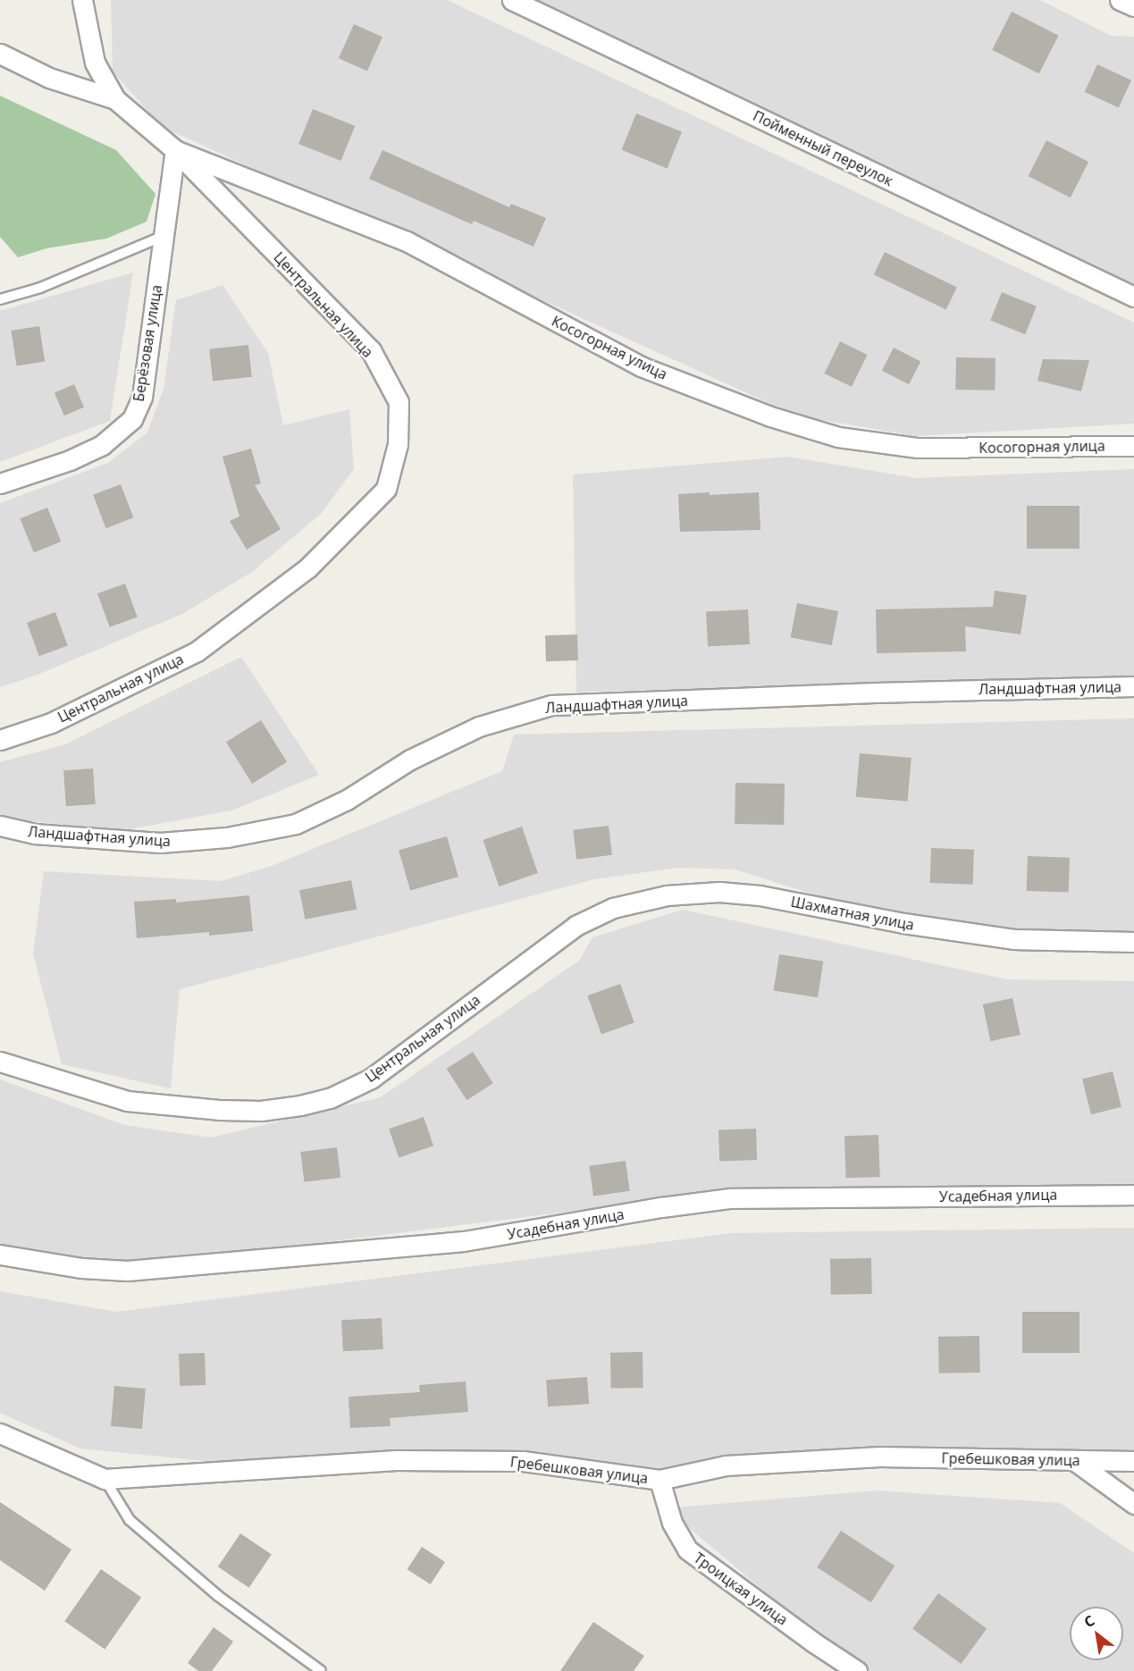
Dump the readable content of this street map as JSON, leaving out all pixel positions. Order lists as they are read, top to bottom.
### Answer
{
  "streets": {
    "street": [
      "Пойменный переулок",
      "Центральная улица",
      "Берёзовая улица",
      "Косогорная улица",
      "Ландшафтная улица",
      "Шахматная улица",
      "Усадебная улица",
      "Гребешковая улица",
      "Троицкая улица"
    ]
  },
  "crossings": [
    ["Центральная улица", "Берёзовая улица"],
    ["Центральная улица", "Косогорная улица"],
    ["Центральная улица", "Шахматная улица"],
    ["Берёзовая улица", "Косогорная улица"],
    ["Гребешковая улица", "Троицкая улица"]
  ],
  "north": "top left"
}
